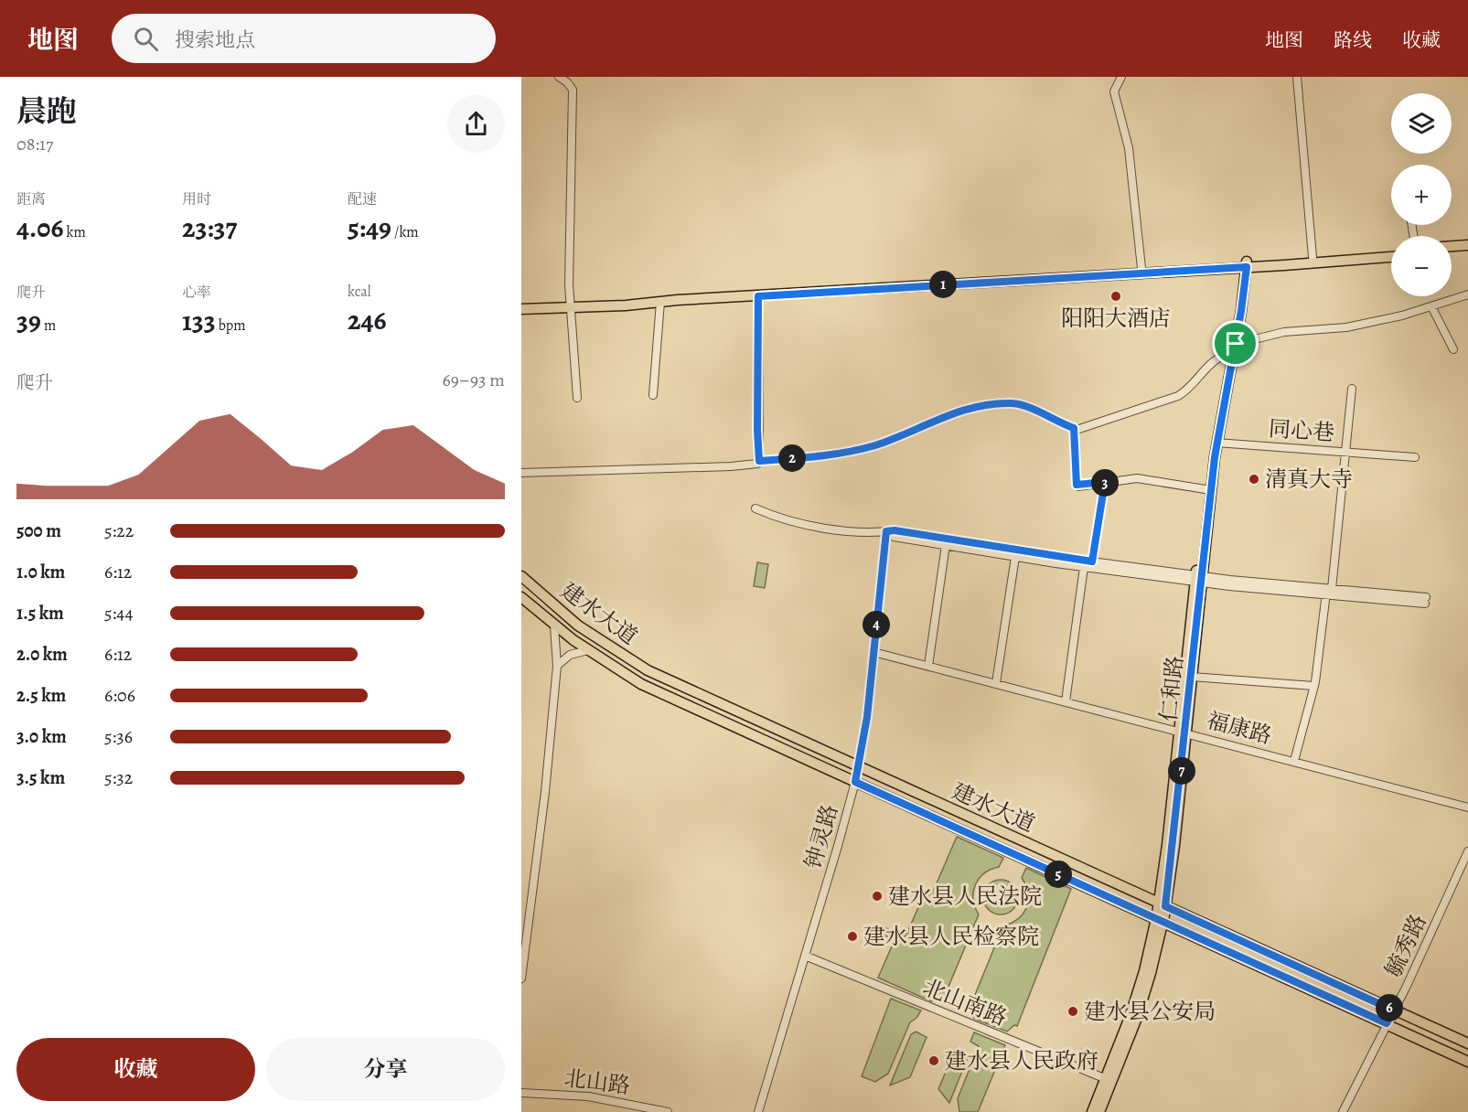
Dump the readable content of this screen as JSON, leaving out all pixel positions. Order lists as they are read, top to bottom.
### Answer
{
  "streets": {
    "main road": ["建水大道", "仁和路"],
    "street": [
      "同心巷",
      "福康路",
      "钟灵路",
      "毓秀路",
      "北山南路",
      "北山路"
    ]
  },
  "crossings": [
    ["同心巷", "仁和路"],
    ["同心巷", "福康路"],
    ["建水大道", "仁和路"],
    ["建水大道", "钟灵路"],
    ["建水大道", "毓秀路"],
    ["仁和路", "福康路"],
    ["仁和路", "北山南路"],
    ["福康路", "钟灵路"],
    ["钟灵路", "北山南路"]
  ],
  "places": [
    "阳阳大酒店",
    "清真大寺",
    "建水县人民法院",
    "建水县人民检察院",
    "建水县公安局",
    "建水县人民政府"
  ],
  "page": {
    "header": "地图",
    "search": "搜索地点",
    "nav": ["地图", "路线", "收藏"],
    "heading": ["晨跑", "08:17"],
    "map_buttons": ["+", "−"],
    "stats": [
      ["距离", "4.06 km"],
      ["用时", "23:37"],
      ["配速", "5:49 /km"],
      ["爬升", "39 m"],
      ["心率", "133 bpm"],
      ["kcal", "246"]
    ],
    "pins": [
      "1",
      "2",
      "3",
      "4",
      "7",
      "5",
      "6"
    ],
    "chart": ["爬升", "69–93 m"],
    "list": [
      {
        "name": "500 m",
        "note": "5:22"
      },
      {
        "name": "1.0 km",
        "note": "6:12"
      },
      {
        "name": "1.5 km",
        "note": "5:44"
      },
      {
        "name": "2.0 km",
        "note": "6:12"
      },
      {
        "name": "2.5 km",
        "note": "6:06"
      },
      {
        "name": "3.0 km",
        "note": "5:36"
      },
      {
        "name": "3.5 km",
        "note": "5:32"
      }
    ],
    "buttons": ["收藏", "分享"]
  }
}
